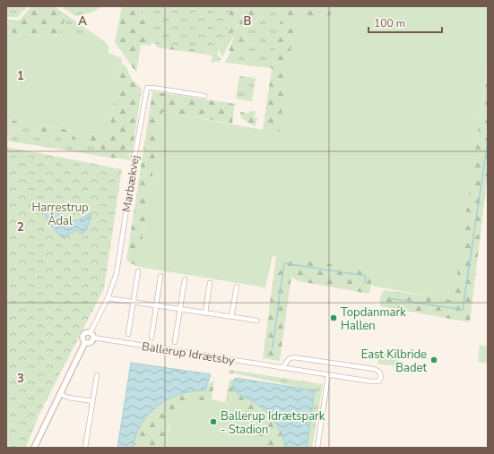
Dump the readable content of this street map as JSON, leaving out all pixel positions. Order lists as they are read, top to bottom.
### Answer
{
  "streets": {
    "street": ["Marbækvej", "Ballerup Idrætsby"]
  },
  "crossings": [
    ["Marbækvej", "Ballerup Idrætsby"]
  ],
  "parks": ["Harrestrup Ådal"],
  "places": ["Topdanmark Hallen", "East Kilbride Badet", "Ballerup Idrætspark - Stadion"],
  "scale_bar": "100 m",
  "grid": {
    "columns": ["A", "B"],
    "rows": ["1", "2", "3"]
  }
}
